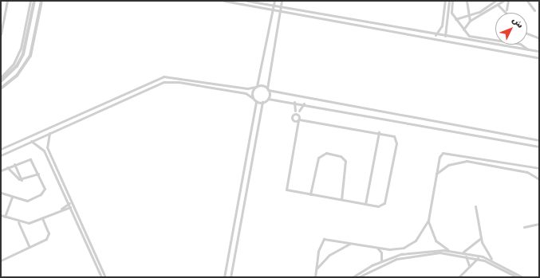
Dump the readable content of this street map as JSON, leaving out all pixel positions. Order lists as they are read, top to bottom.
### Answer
{
  "north": "top right"
}
